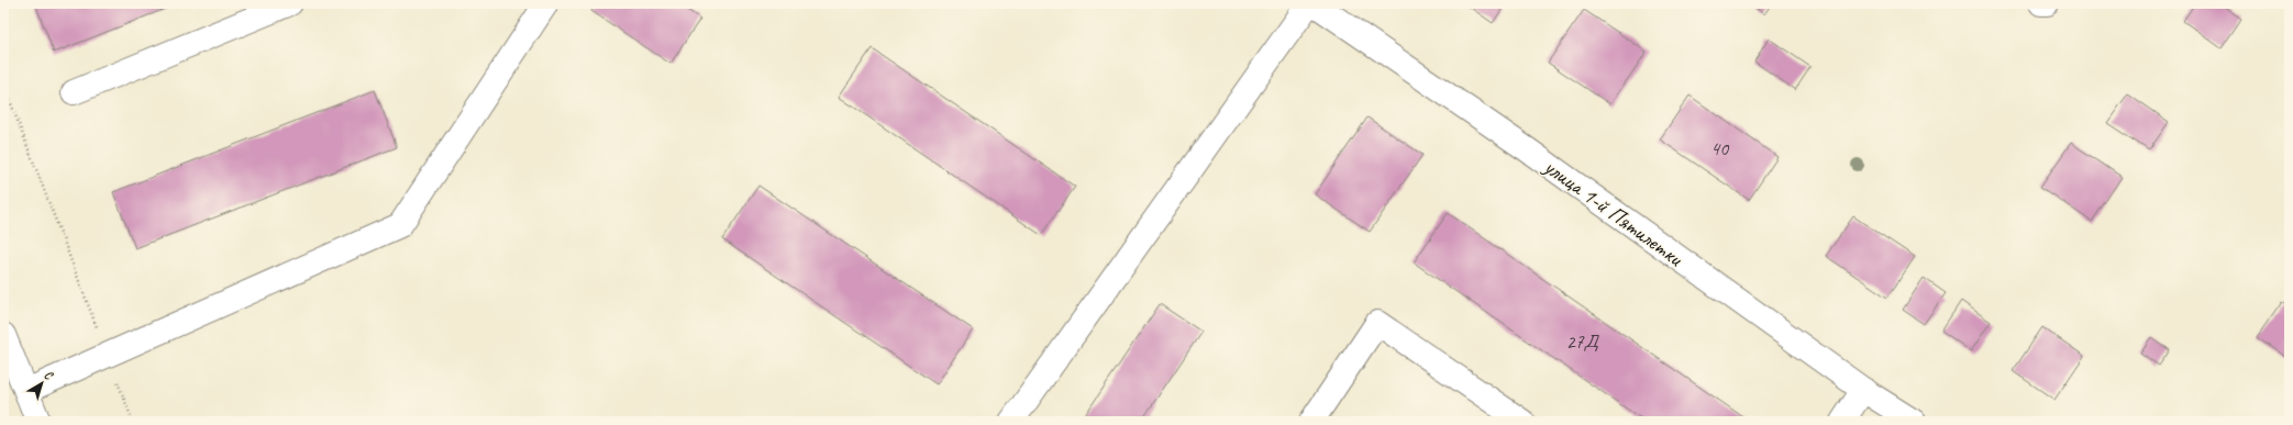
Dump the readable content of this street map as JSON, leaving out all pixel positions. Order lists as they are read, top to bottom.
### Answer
{
  "streets": {
    "main road": ["улица 1-й Пятилетки"]
  },
  "house_numbers": ["40", "27Д"],
  "north": "top right"
}
